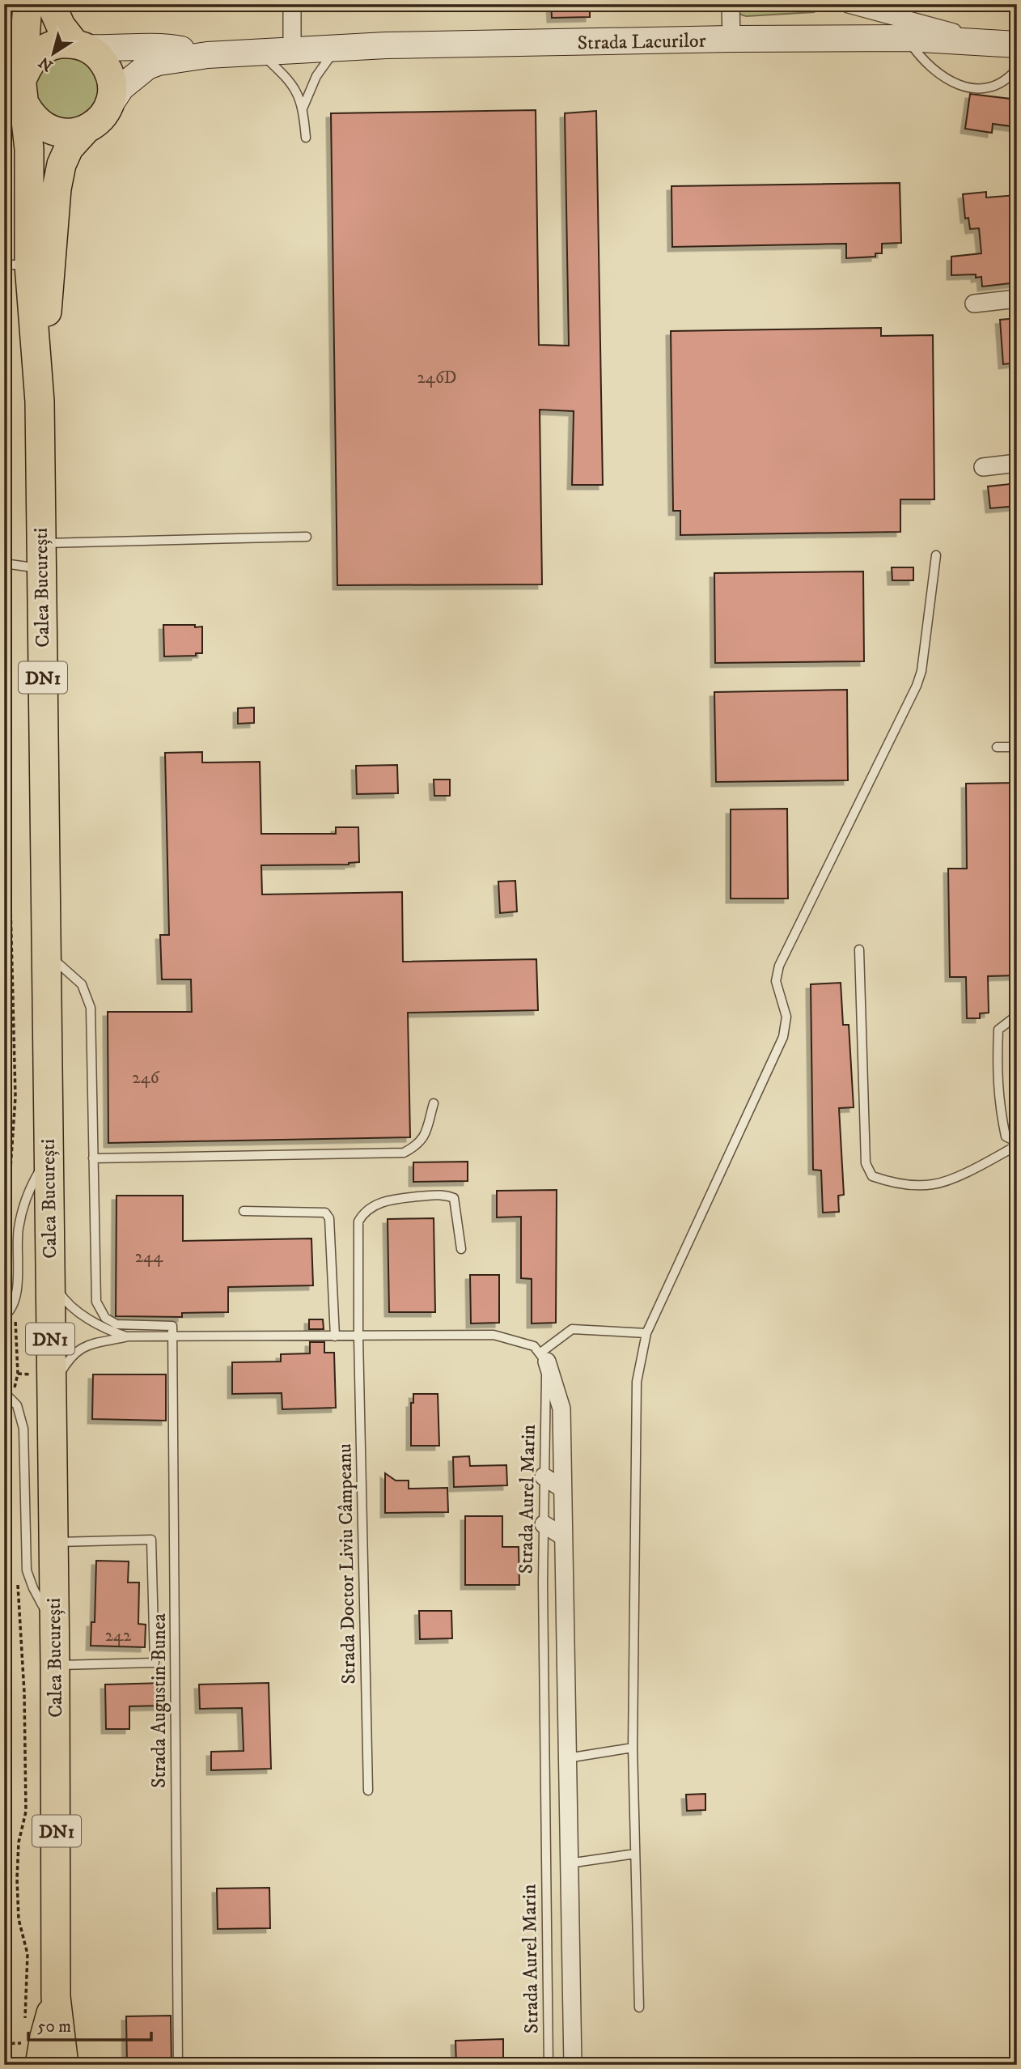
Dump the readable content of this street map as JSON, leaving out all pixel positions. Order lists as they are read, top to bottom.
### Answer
{
  "streets": {
    "main road": ["Calea București", "DN1"],
    "street": ["Strada Lacurilor"],
    "lane": ["Strada Aurel Marin", "Strada Doctor Liviu Câmpeanu", "Strada Augustin Bunea"]
  },
  "crossings": [
    ["Strada Lacurilor", "Calea București"]
  ],
  "house_numbers": [
    "246D",
    "246",
    "244",
    "242"
  ],
  "scale_bar": "50 m",
  "north": "bottom left"
}
